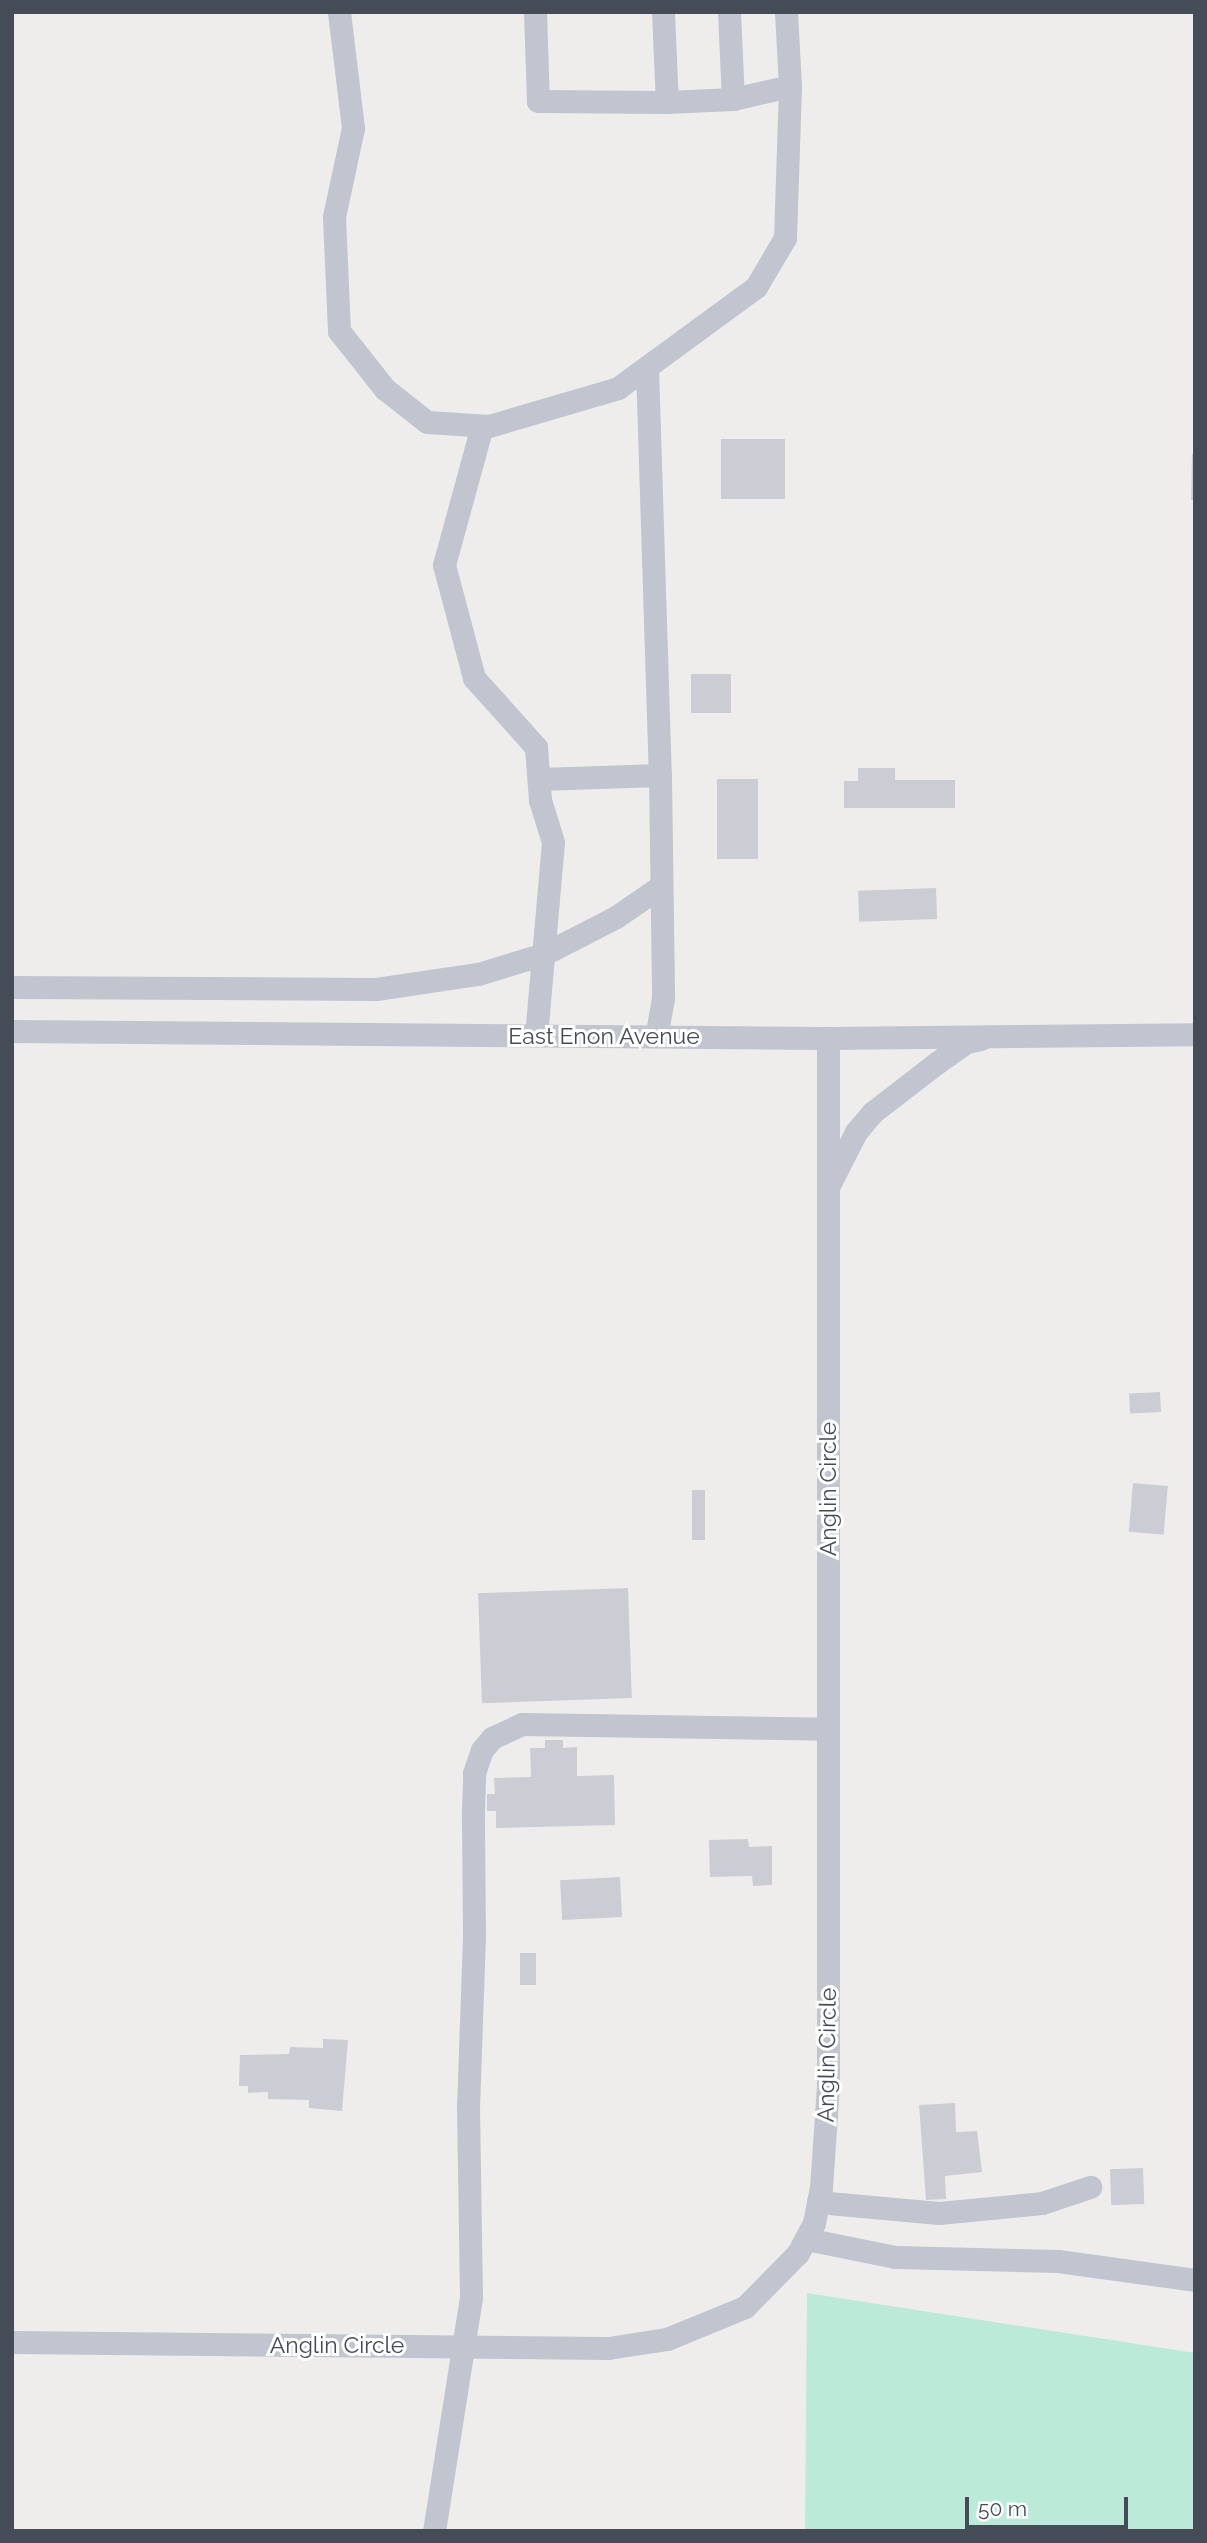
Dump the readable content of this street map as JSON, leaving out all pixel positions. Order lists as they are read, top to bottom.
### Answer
{
  "streets": {
    "street": ["East Enon Avenue", "Anglin Circle"]
  },
  "crossings": [
    ["East Enon Avenue", "Anglin Circle"]
  ],
  "scale_bar": "50 m"
}
